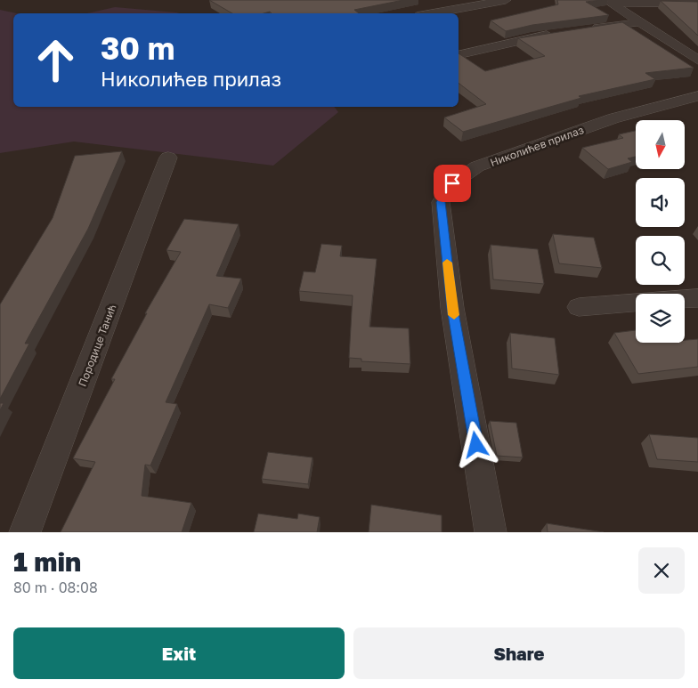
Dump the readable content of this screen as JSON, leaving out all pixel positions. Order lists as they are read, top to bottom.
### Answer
{
  "streets": {
    "street": ["Николићев прилаз", "Породице Танић"]
  },
  "north": "bottom",
  "page": {
    "turn": ["30 m", "Николићев прилаз"],
    "heading": ["1 min", "80 m · 08:08"],
    "buttons": ["Exit", "Share"]
  }
}
